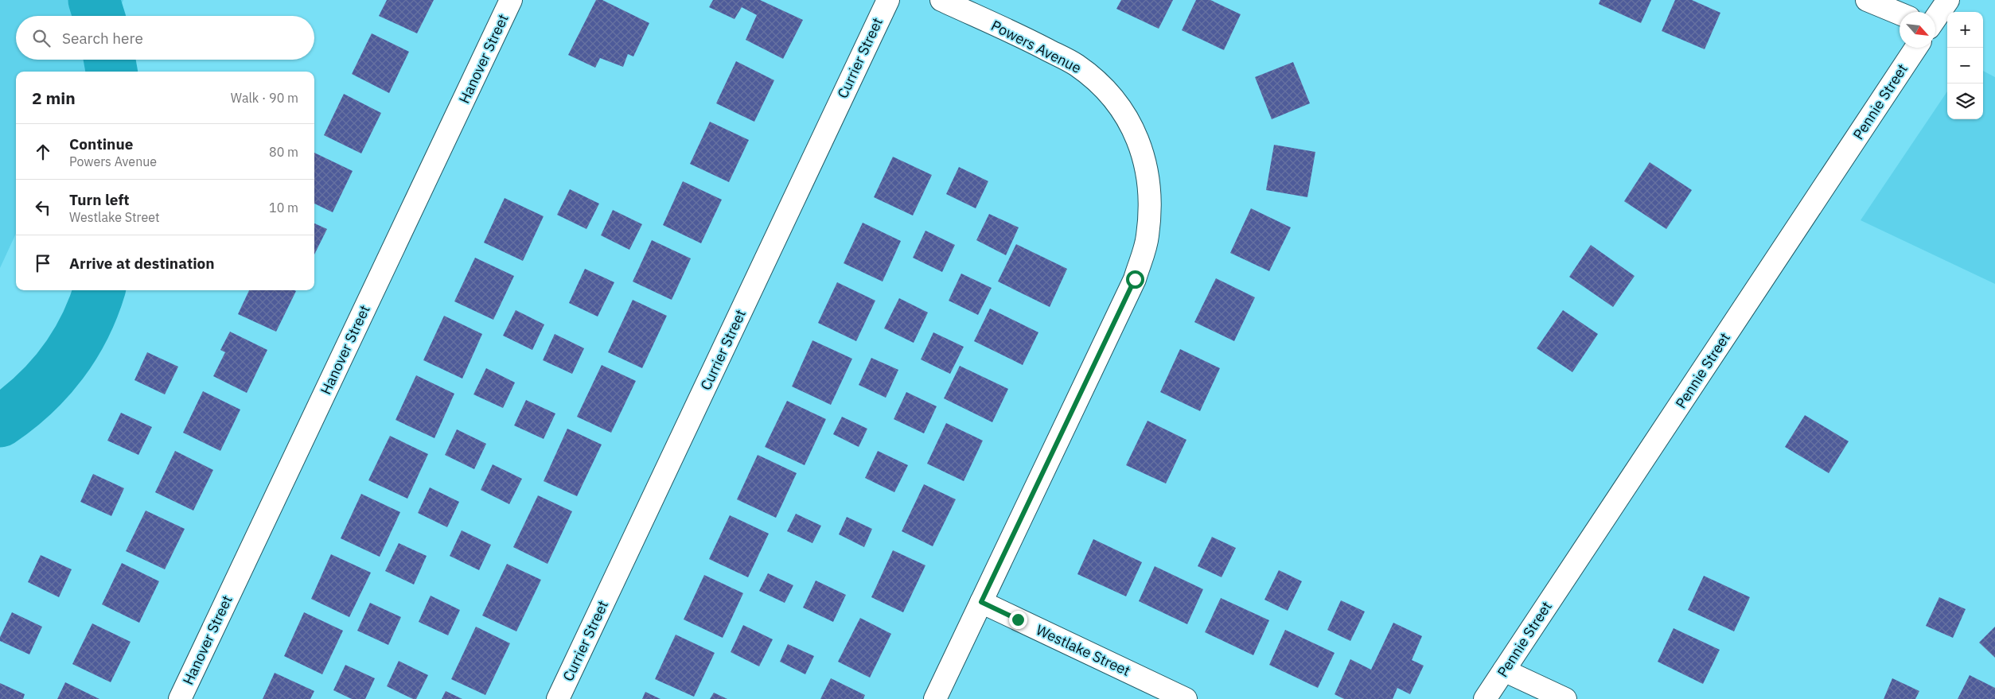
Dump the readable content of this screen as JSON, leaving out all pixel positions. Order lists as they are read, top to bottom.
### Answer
{
  "streets": {
    "street": [
      "Powers Avenue",
      "Currier Street",
      "Hanover Street",
      "Pennie Street",
      "Westlake Street"
    ]
  },
  "crossings": [
    ["Powers Avenue", "Westlake Street"]
  ],
  "north": "bottom right",
  "page": {
    "map_buttons": ["+", "−"],
    "search": "Search here",
    "heading": ["2 min", "Walk · 90 m"],
    "list": [
      ["Continue", "Powers Avenue", "80 m"],
      ["Turn left", "Westlake Street", "10 m"],
      "Arrive at destination"
    ]
  }
}
